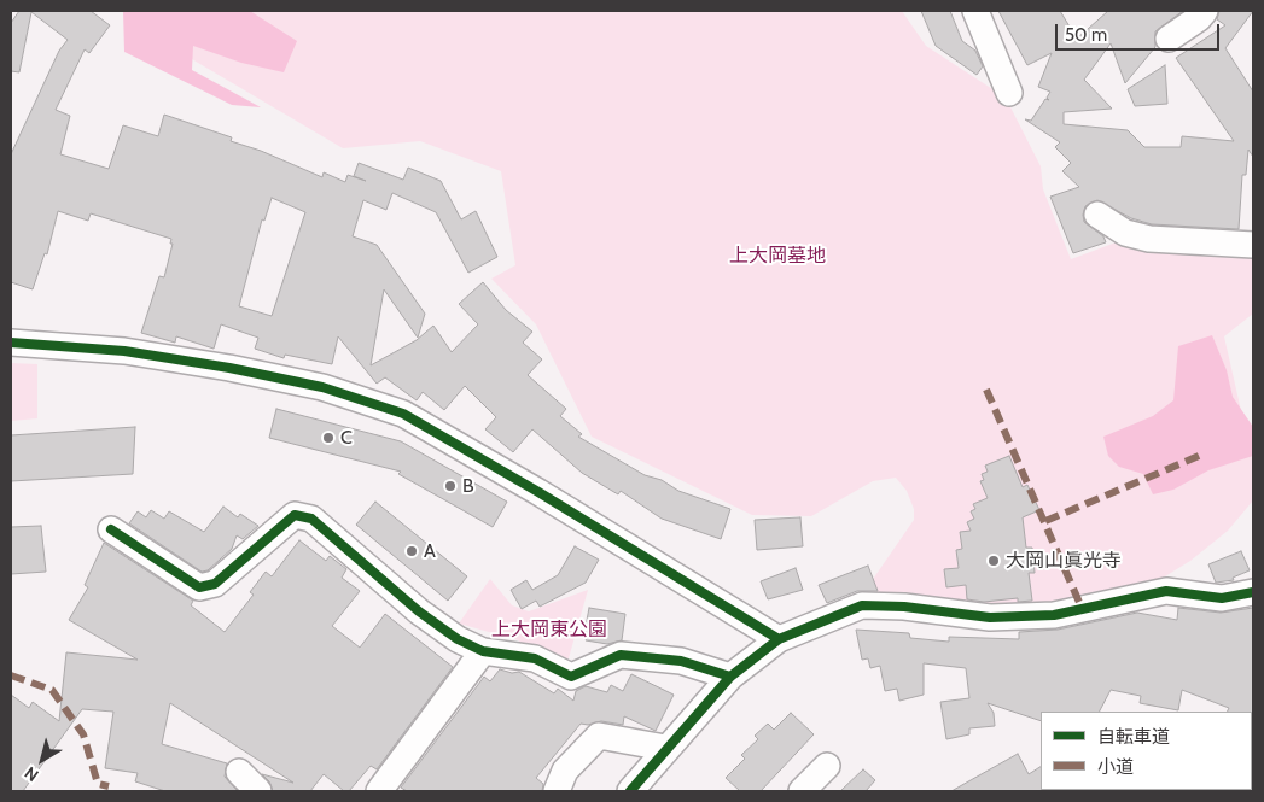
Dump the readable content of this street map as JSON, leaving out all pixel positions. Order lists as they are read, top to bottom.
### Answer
{
  "parks": ["上大岡墓地", "上大岡東公園"],
  "places": [
    "C",
    "B",
    "A",
    "大岡山眞光寺"
  ],
  "legend": ["自転車道", "小道"],
  "scale_bar": "50 m",
  "north": "bottom left"
}
